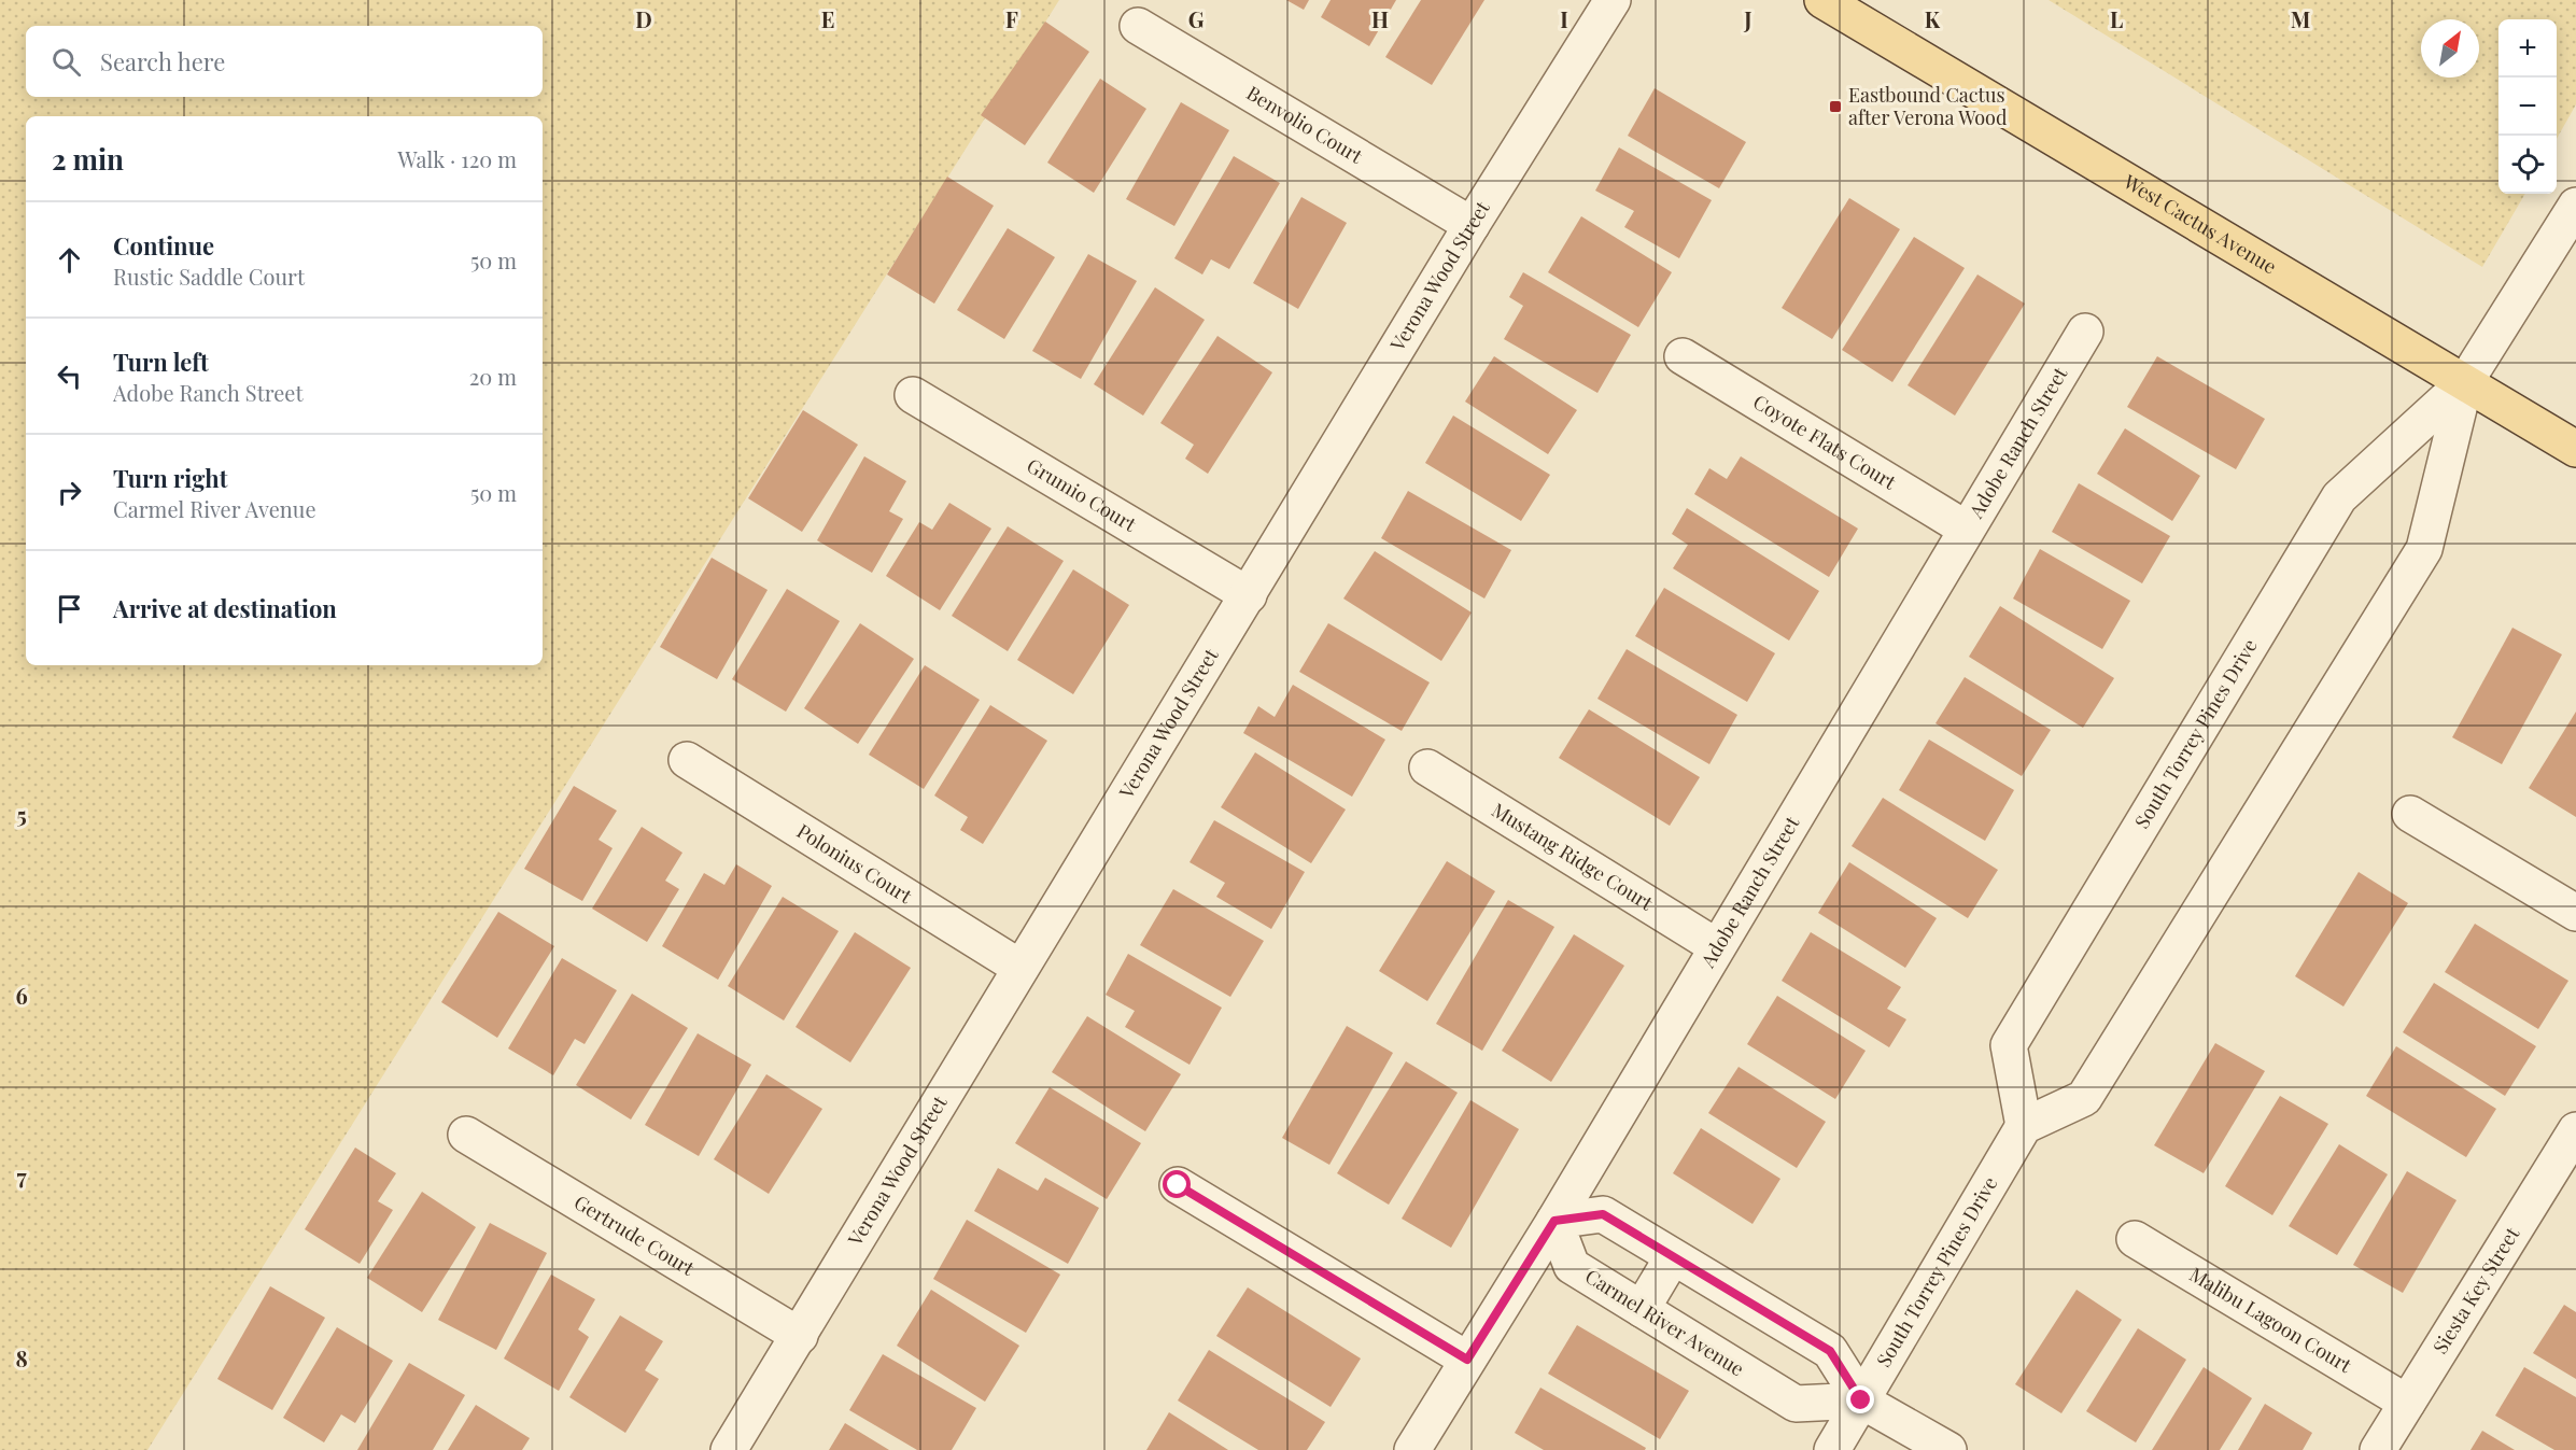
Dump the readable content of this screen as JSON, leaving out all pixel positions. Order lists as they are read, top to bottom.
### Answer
{
  "streets": {
    "main road": ["West Cactus Avenue"],
    "street": [
      "Benvolio Court",
      "Verona Wood Street",
      "Coyote Flats Court",
      "Adobe Ranch Street",
      "Grumio Court",
      "South Torrey Pines Drive",
      "Mustang Ridge Court",
      "Polonius Court",
      "Gertrude Court",
      "Siesta Key Street",
      "Malibu Lagoon Court",
      "Carmel River Avenue"
    ]
  },
  "crossings": [
    ["Benvolio Court", "Verona Wood Street"],
    ["West Cactus Avenue", "South Torrey Pines Drive"],
    ["Verona Wood Street", "Grumio Court"],
    ["Verona Wood Street", "Polonius Court"],
    ["Verona Wood Street", "Gertrude Court"],
    ["Coyote Flats Court", "Adobe Ranch Street"],
    ["Adobe Ranch Street", "Mustang Ridge Court"],
    ["Adobe Ranch Street", "Carmel River Avenue"],
    ["South Torrey Pines Drive", "Carmel River Avenue"],
    ["Siesta Key Street", "Malibu Lagoon Court"]
  ],
  "places": {
    "transit": ["Eastbound Cactus after Verona Wood"]
  },
  "north": "top right",
  "page": {
    "map_buttons": ["+", "−"],
    "search": "Search here",
    "heading": ["2 min", "Walk · 120 m"],
    "list": [
      ["Continue", "Rustic Saddle Court", "50 m"],
      ["Turn left", "Adobe Ranch Street", "20 m"],
      ["Turn right", "Carmel River Avenue", "50 m"],
      "Arrive at destination"
    ]
  },
  "grid": {
    "columns": [
      "D",
      "E",
      "F",
      "G",
      "H",
      "I",
      "J",
      "K",
      "L",
      "M"
    ],
    "rows": [
      "5",
      "6",
      "7",
      "8"
    ]
  }
}
